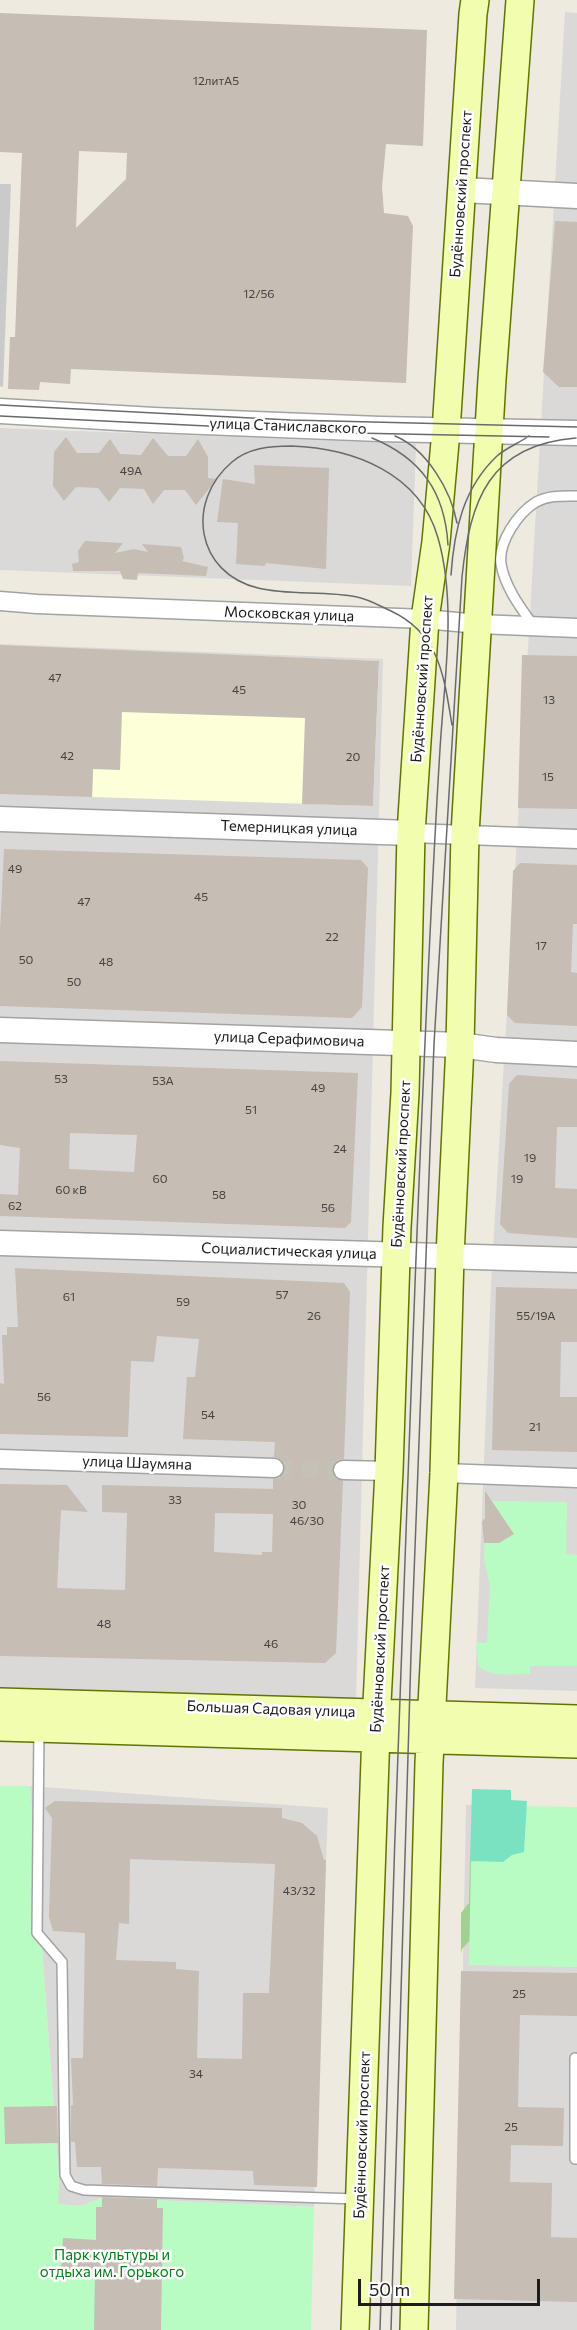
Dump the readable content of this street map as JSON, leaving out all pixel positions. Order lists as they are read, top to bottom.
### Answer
{
  "streets": {
    "main road": ["Будённовский проспект", "Большая Садовая улица"],
    "street": [
      "улица Станиславского",
      "Московская улица",
      "Темерницкая улица",
      "улица Серафимовича",
      "Социалистическая улица",
      "улица Шаумяна"
    ]
  },
  "crossings": [
    ["Будённовский проспект", "улица Станиславского"],
    ["Будённовский проспект", "Московская улица"],
    ["Будённовский проспект", "Темерницкая улица"],
    ["Будённовский проспект", "улица Серафимовича"],
    ["Будённовский проспект", "Социалистическая улица"],
    ["Будённовский проспект", "Большая Садовая улица"]
  ],
  "parks": ["Парк культуры и отдыха им. Горького"],
  "house_numbers": [
    "12литА5",
    "12/56",
    "49А",
    "47",
    "45",
    "13",
    "42",
    "20",
    "15",
    "49",
    "45",
    "47",
    "22",
    "17",
    "50",
    "48",
    "50",
    "53",
    "53А",
    "49",
    "51",
    "24",
    "19",
    "60",
    "19",
    "60 кВ",
    "58",
    "62",
    "56",
    "57",
    "61",
    "59",
    "26",
    "55/19А",
    "56",
    "54",
    "21",
    "33",
    "30",
    "46/30",
    "48",
    "46",
    "43/32",
    "25",
    "34",
    "25"
  ],
  "scale_bar": "50 m"
}
